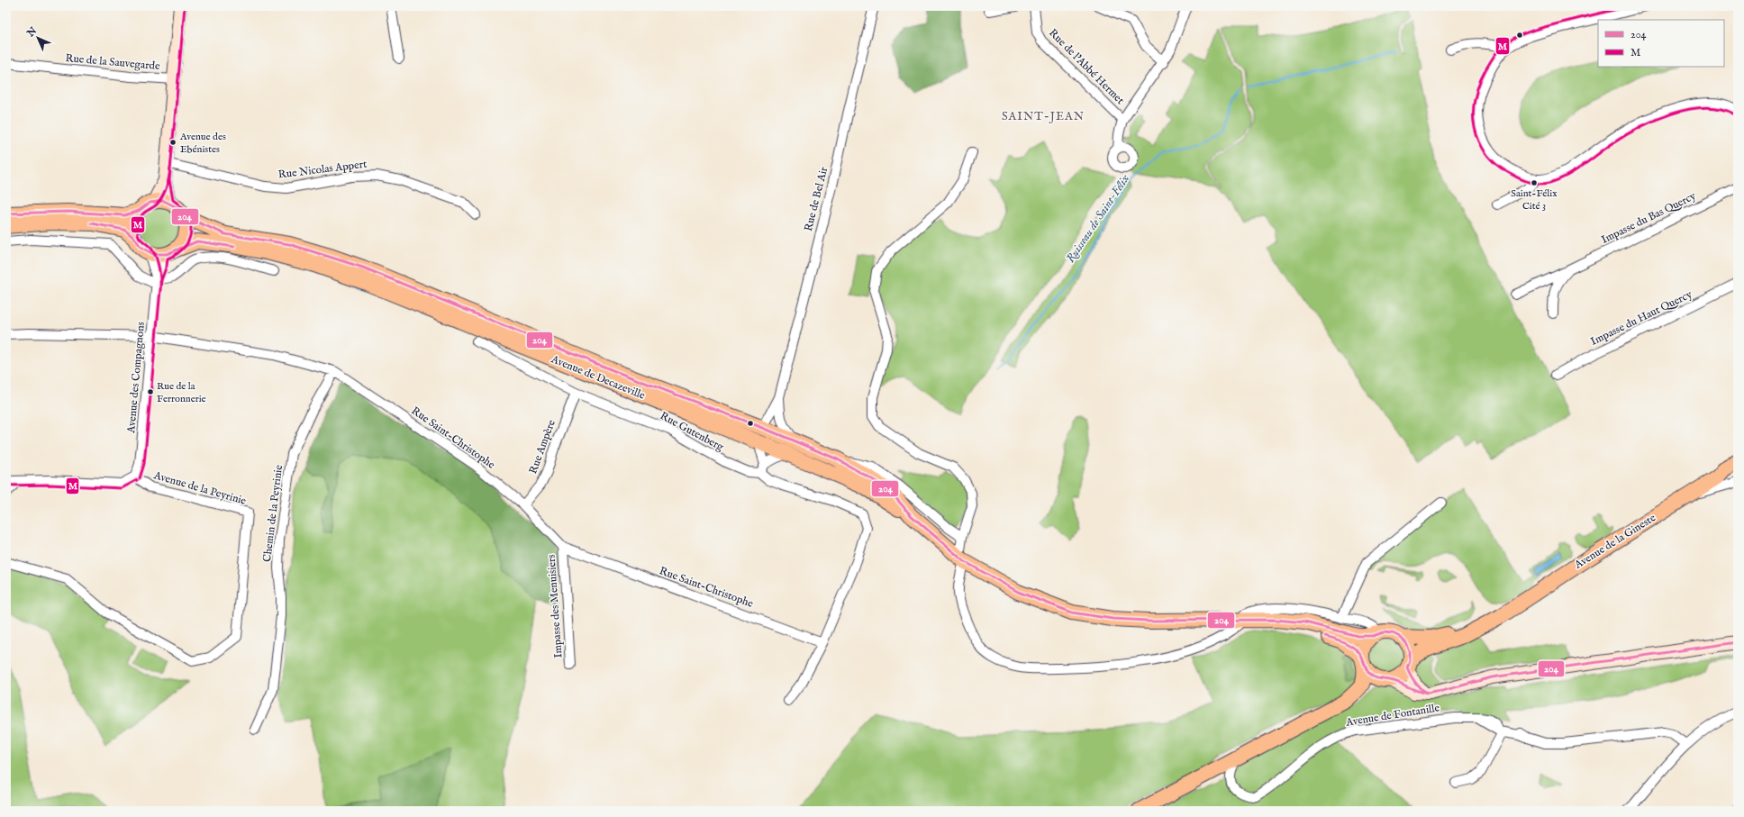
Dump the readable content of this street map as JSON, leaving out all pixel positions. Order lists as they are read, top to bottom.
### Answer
{
  "streets": {
    "main road": ["Avenue de Decazeville", "Avenue de la Gineste"],
    "street": [
      "Rue de la Sauvegarde",
      "Rue de l'Abbé Hermet",
      "Rue Nicolas Appert",
      "Rue de Bel Air",
      "Impasse du Bas Quercy",
      "Impasse du Haut Quercy",
      "Avenue des Compagnons",
      "Rue Gutenberg",
      "Rue Saint-Christophe",
      "Rue Ampère",
      "Avenue de la Peyrinie",
      "Chemin de la Peyrinie",
      "Impasse des Menuisiers",
      "Avenue de Fontanille"
    ]
  },
  "crossings": [
    ["Rue de Bel Air", "Avenue de Decazeville"],
    ["Avenue des Compagnons", "Avenue de Decazeville"],
    ["Avenue des Compagnons", "Rue Saint-Christophe"],
    ["Avenue des Compagnons", "Avenue de la Peyrinie"],
    ["Rue Gutenberg", "Rue Saint-Christophe"],
    ["Rue Gutenberg", "Rue Ampère"],
    ["Rue Saint-Christophe", "Rue Ampère"],
    ["Rue Saint-Christophe", "Chemin de la Peyrinie"],
    ["Rue Saint-Christophe", "Impasse des Menuisiers"]
  ],
  "districts": ["SAINT-JEAN"],
  "water": ["Ruisseau de Saint-Félix"],
  "places": ["Avenue des Ebénistes", "Saint-Félix Cité 3", "Rue de la Ferronnerie"],
  "lines": ["transit line M", "transit line 204"],
  "legend": ["204", "M"],
  "north": "top left"
}
